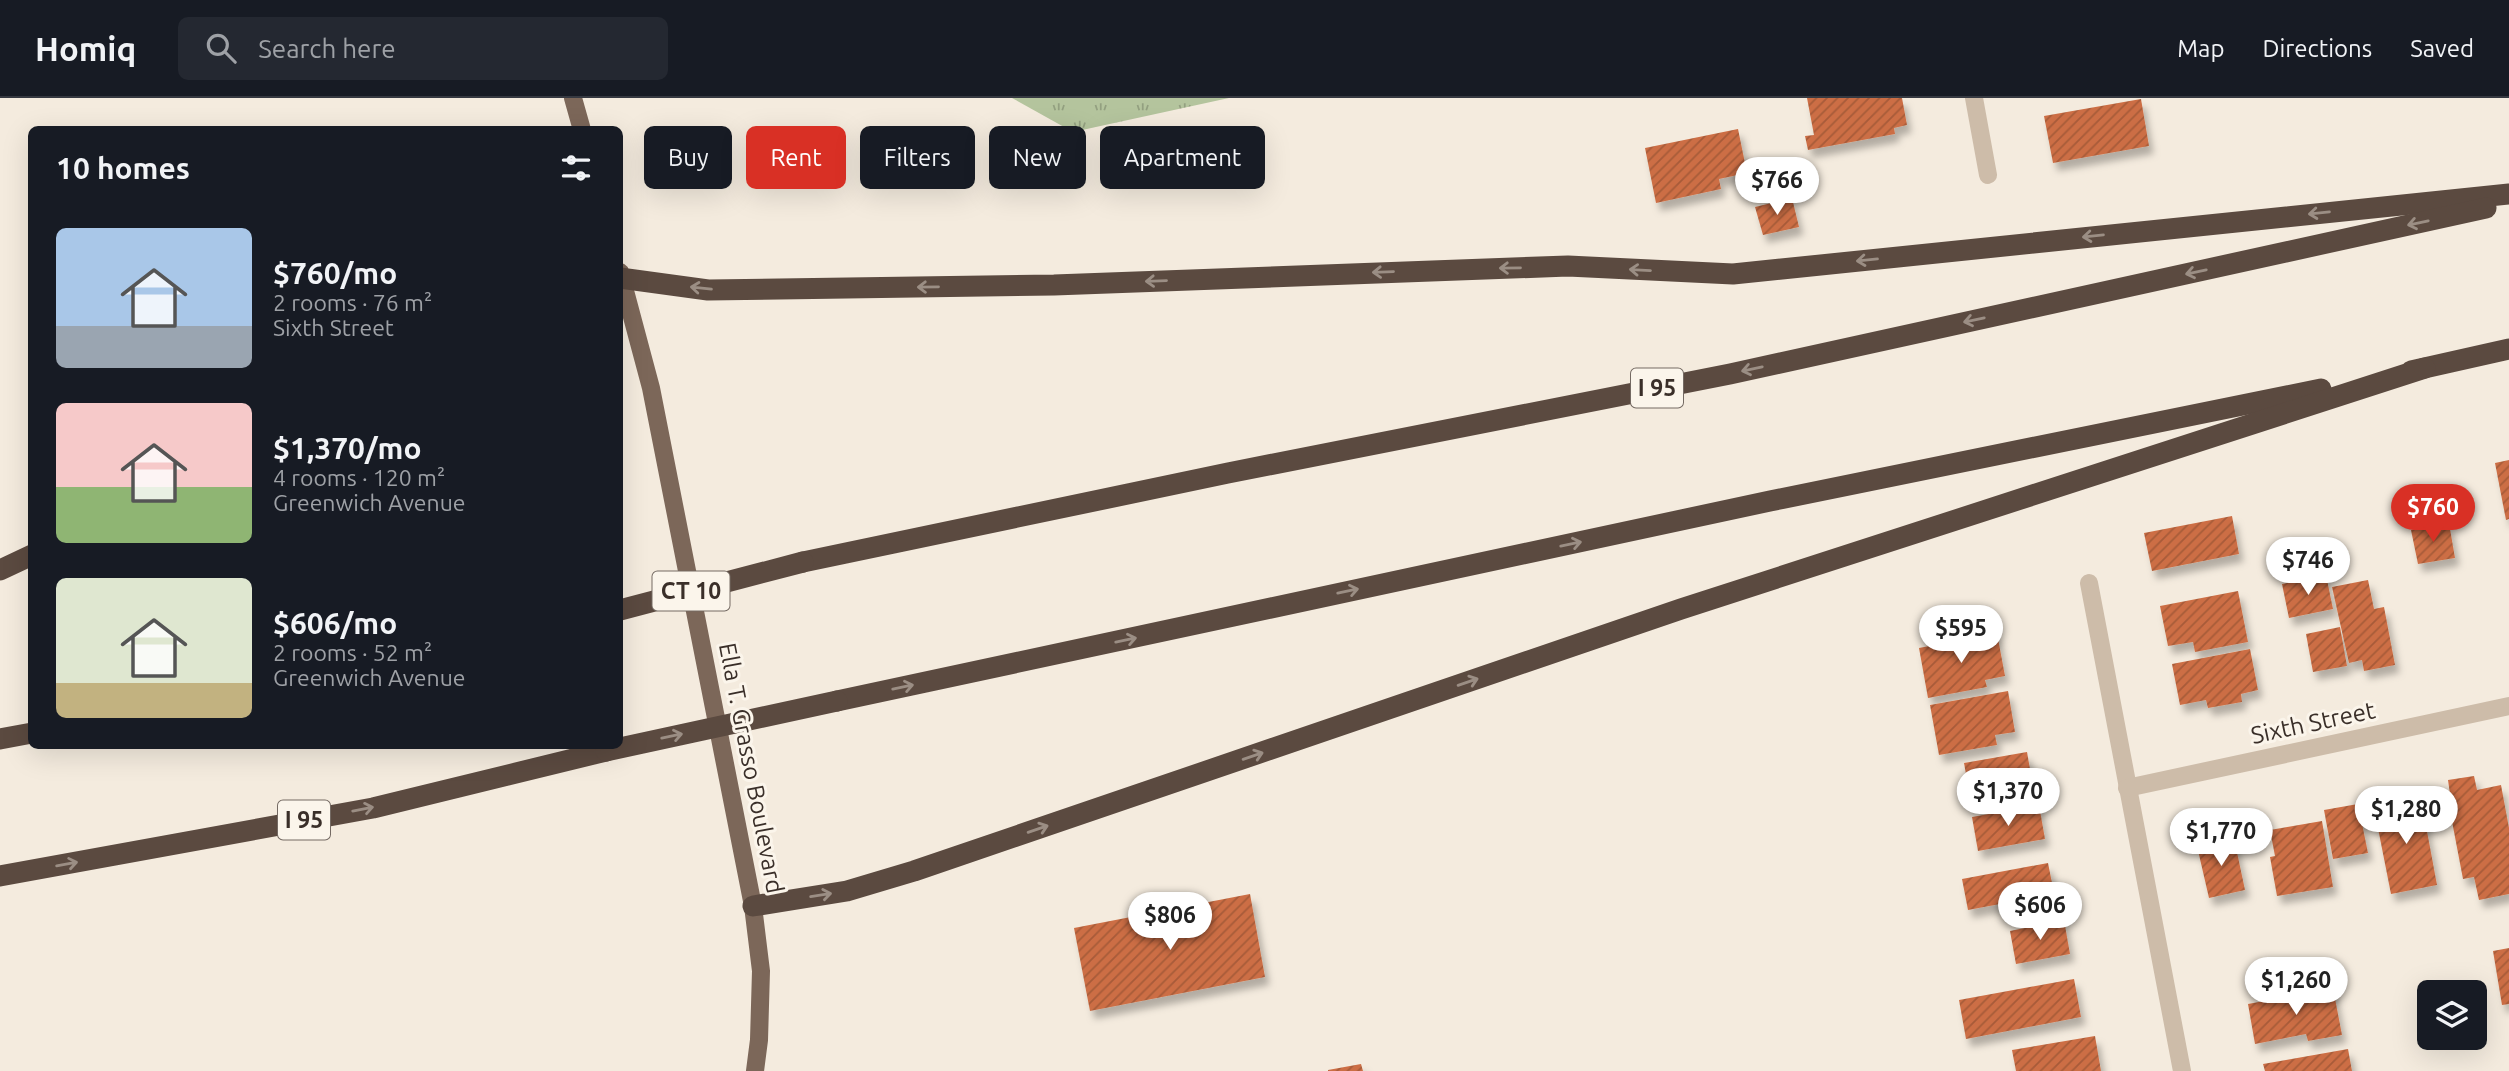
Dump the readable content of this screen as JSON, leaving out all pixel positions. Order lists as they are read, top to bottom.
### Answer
{
  "streets": {
    "highway": ["I 95"],
    "main road": ["CT 10", "Ella T. Grasso Boulevard"],
    "street": ["Sixth Street"]
  },
  "page": {
    "header": "Homiq",
    "search": "Search here",
    "nav": ["Map", "Directions", "Saved"],
    "chip": [
      "Buy",
      "Rent",
      "Filters",
      "New",
      "Apartment"
    ],
    "heading": "10 homes",
    "price": [
      "$766",
      "$760",
      "$746",
      "$595",
      "$1,370",
      "$1,280",
      "$1,770",
      "$606",
      "$806",
      "$1,260"
    ],
    "list": [
      {
        "name": "$760/mo",
        "note": "2 rooms · 76 m² · Sixth Street"
      },
      {
        "name": "$1,370/mo",
        "note": "4 rooms · 120 m² · Greenwich Avenue"
      },
      {
        "name": "$606/mo",
        "note": "2 rooms · 52 m² · Greenwich Avenue"
      }
    ]
  }
}
